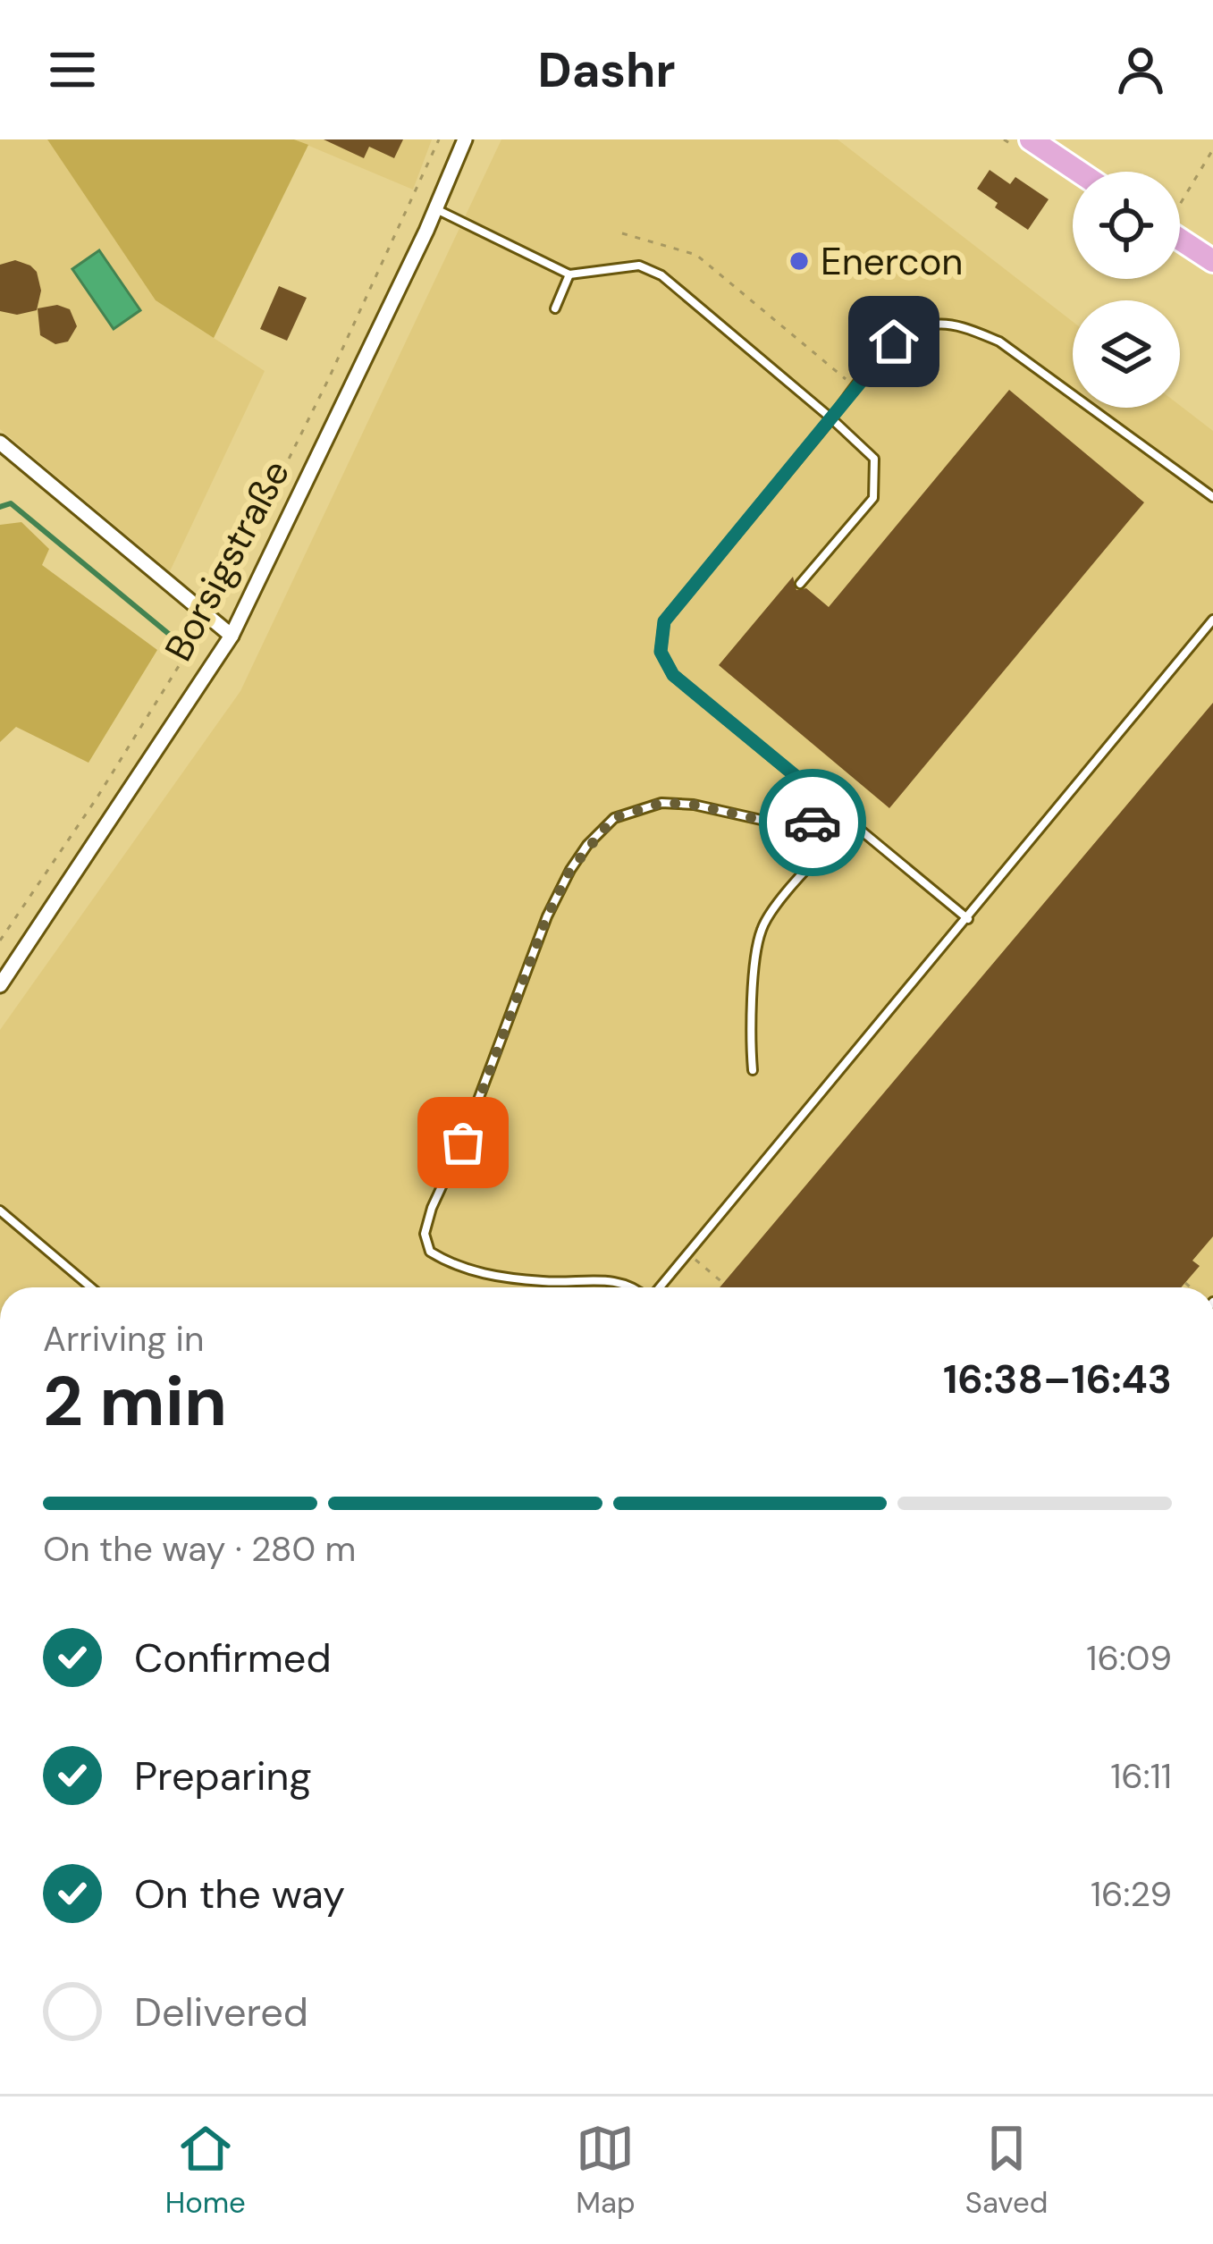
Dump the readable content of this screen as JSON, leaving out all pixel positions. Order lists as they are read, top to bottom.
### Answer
{
  "streets": {
    "street": ["Borsigstraße"]
  },
  "places": ["Enercon"],
  "page": {
    "header": "Dashr",
    "heading": ["2 min", "Arriving in", "16:38–16:43"],
    "bar": "On the way · 280 m",
    "list": [
      ["Confirmed", "16:09"],
      ["Preparing", "16:11"],
      ["On the way", "16:29"],
      "Delivered"
    ],
    "tabs": ["Home", "Map", "Saved"]
  }
}
